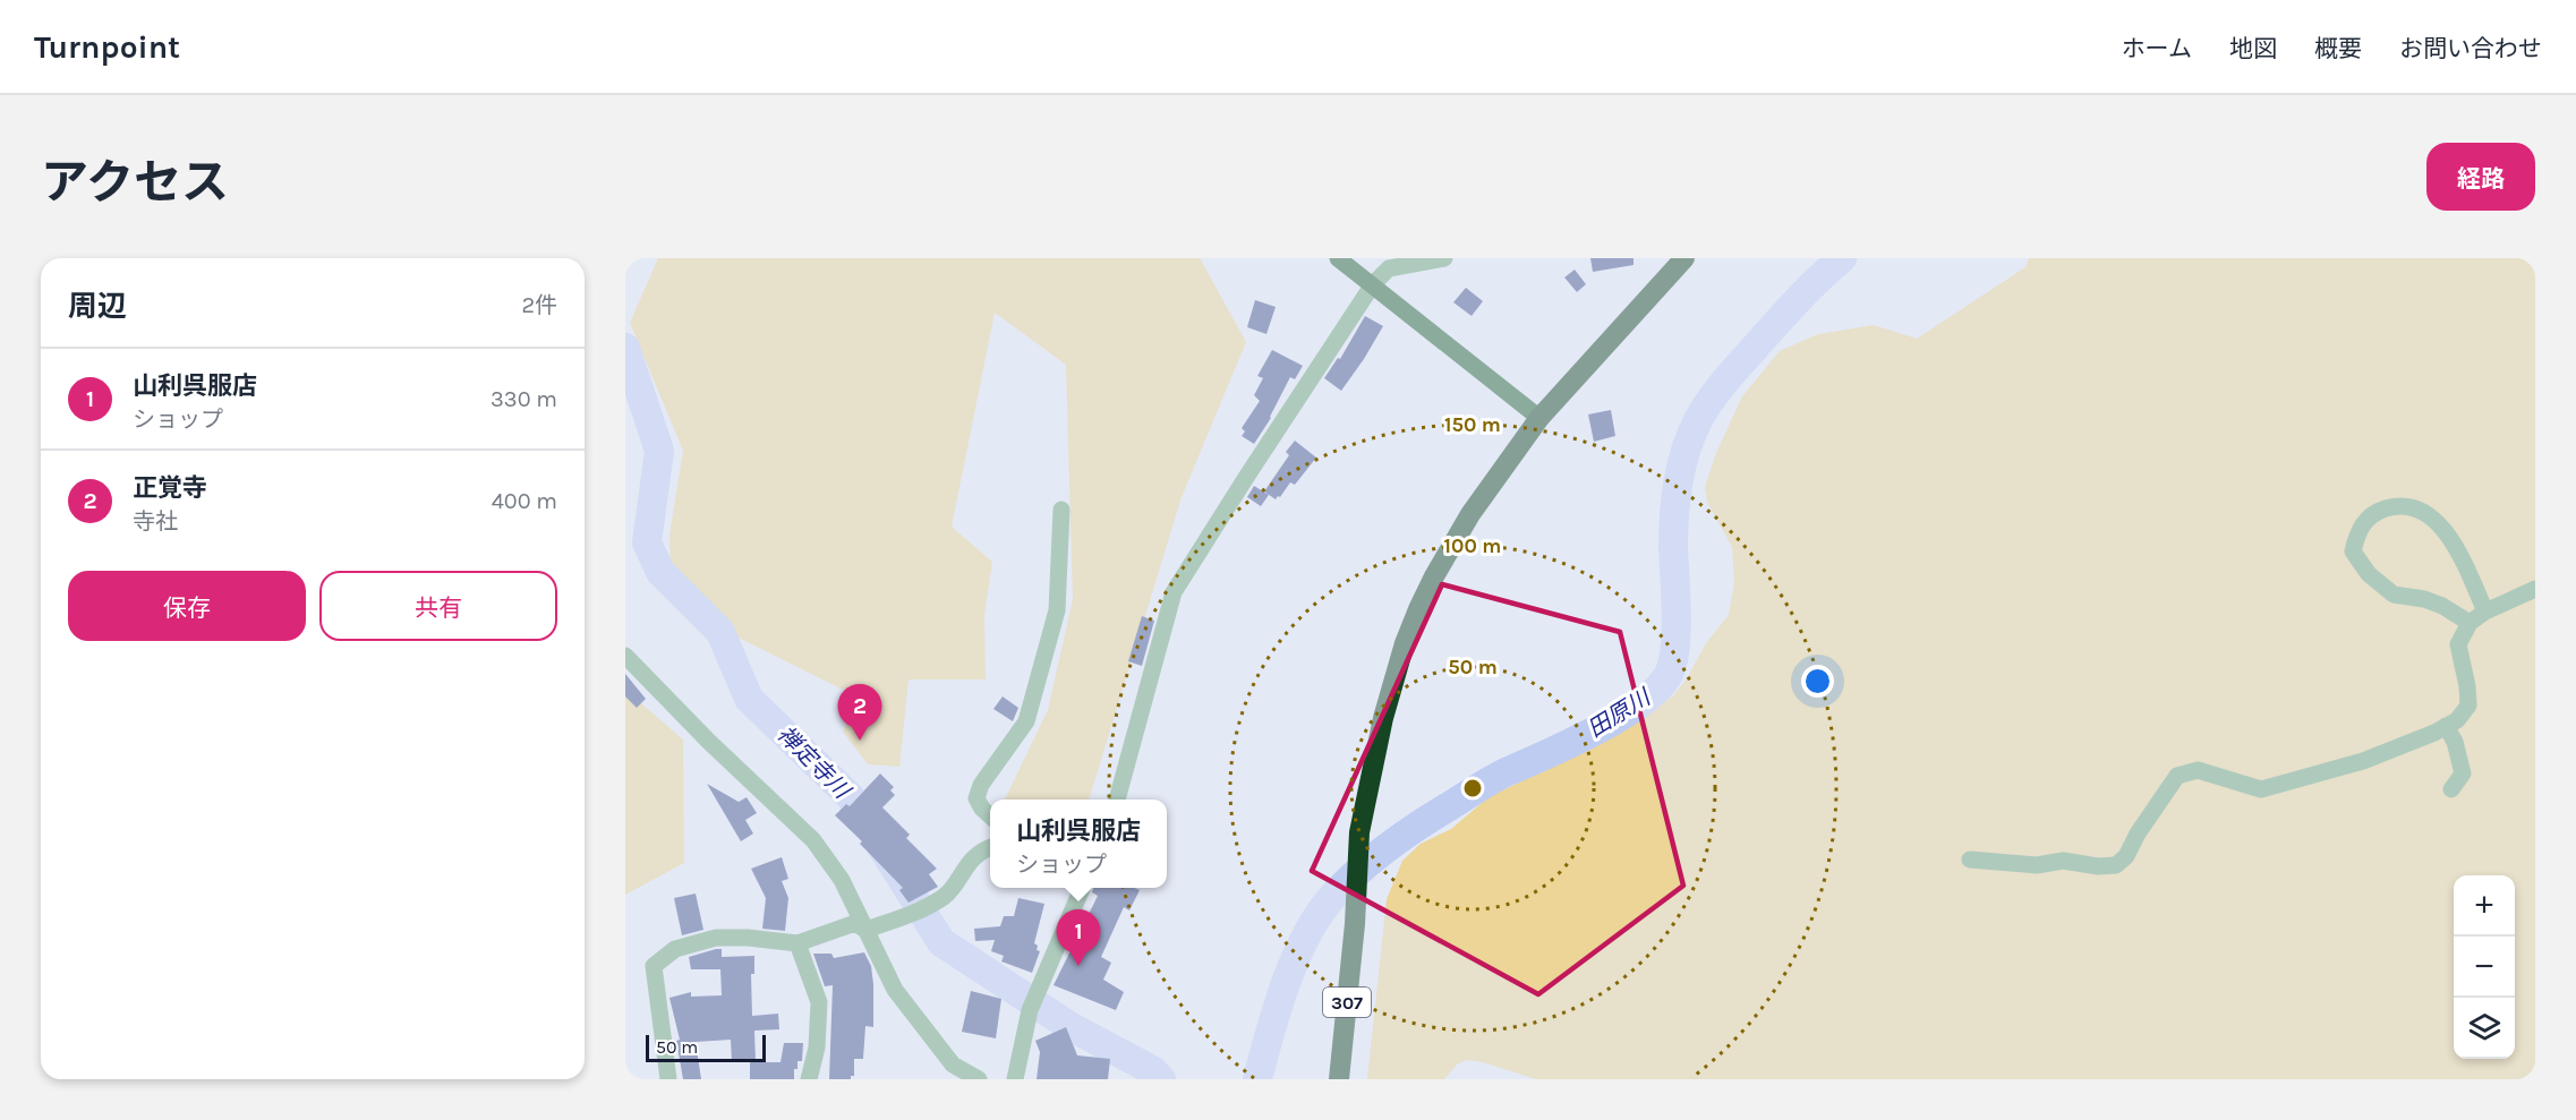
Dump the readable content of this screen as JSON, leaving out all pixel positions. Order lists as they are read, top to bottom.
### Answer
{
  "streets": {
    "highway": ["307"]
  },
  "water": ["田原川", "禅定寺川"],
  "scale_bar": "50 m",
  "page": {
    "header": "Turnpoint",
    "nav": [
      "ホーム",
      "地図",
      "概要",
      "お問い合わせ"
    ],
    "title": "アクセス",
    "buttons": [
      "経路",
      ["保存", "共有"]
    ],
    "heading": ["周辺", "2件"],
    "list": [
      {
        "mark": "1",
        "name": "山利呉服店",
        "note": "ショップ",
        "value": "330 m"
      },
      {
        "mark": "2",
        "name": "正覚寺",
        "note": "寺社",
        "value": "400 m"
      }
    ],
    "pins": ["2", "1"],
    "popup": ["山利呉服店", "ショップ"],
    "map_buttons": ["+", "−"],
    "scale": "50 m"
  },
  "rings": ["150 m", "100 m", "50 m"]
}
